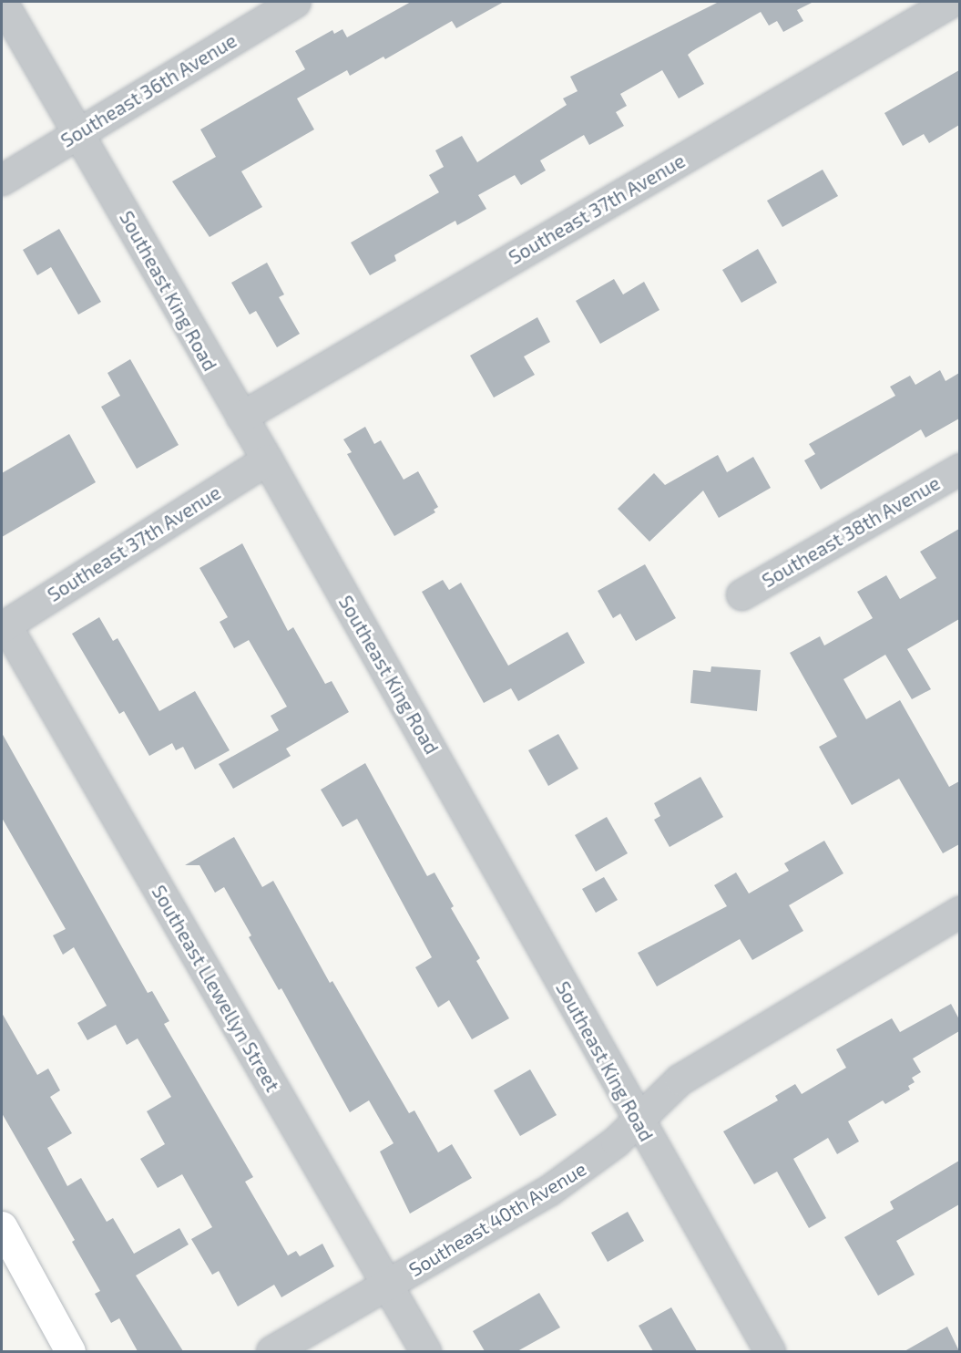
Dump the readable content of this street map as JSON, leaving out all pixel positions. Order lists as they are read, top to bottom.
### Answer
{
  "streets": {
    "street": [
      "Southeast 36th Avenue",
      "Southeast 37th Avenue",
      "Southeast King Road",
      "Southeast 38th Avenue",
      "Southeast Llewellyn Street",
      "Southeast 40th Avenue"
    ]
  },
  "crossings": [
    ["Southeast 36th Avenue", "Southeast King Road"],
    ["Southeast 37th Avenue", "Southeast King Road"],
    ["Southeast 37th Avenue", "Southeast Llewellyn Street"],
    ["Southeast King Road", "Southeast 40th Avenue"],
    ["Southeast Llewellyn Street", "Southeast 40th Avenue"]
  ]
}
